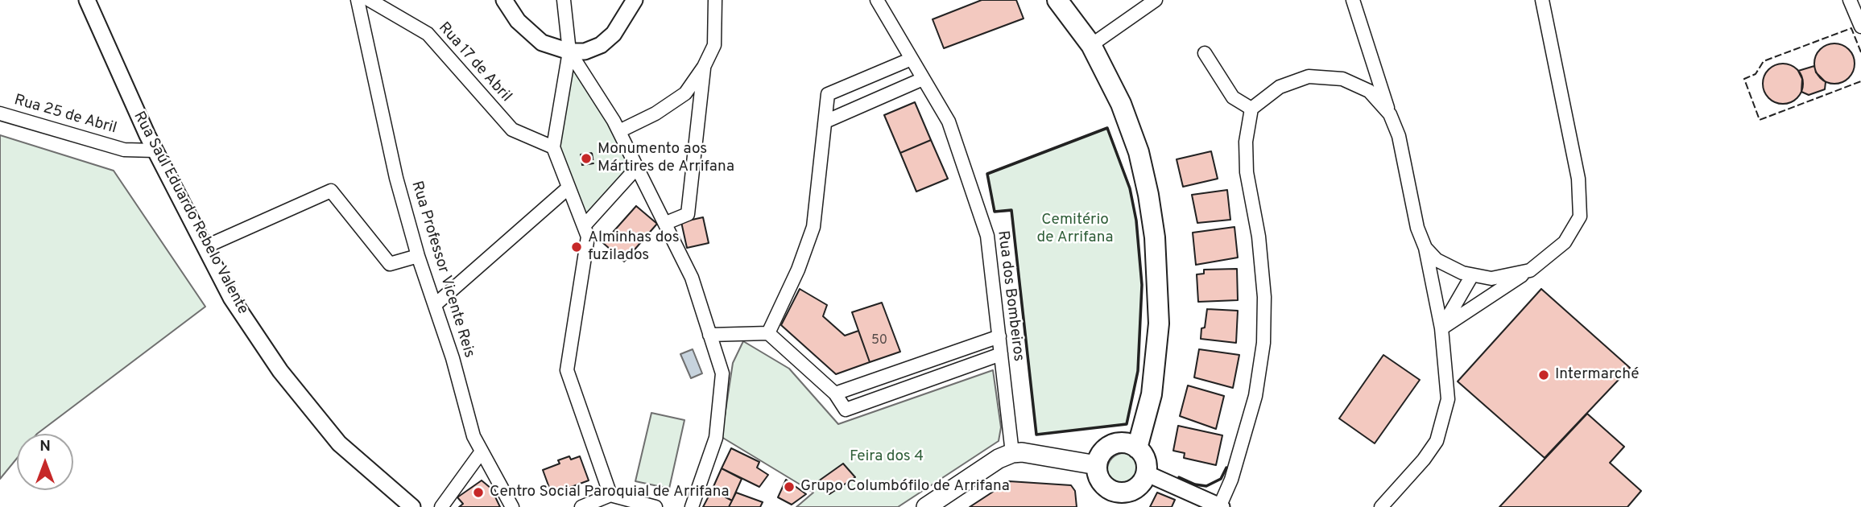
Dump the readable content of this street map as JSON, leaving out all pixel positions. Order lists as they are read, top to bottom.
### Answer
{
  "streets": {
    "street": [
      "Rua 17 de Abril",
      "Rua 25 de Abril",
      "Rua Saúl Eduardo Rebelo Valente",
      "Rua Professor Vicente Reis",
      "Rua dos Bombeiros"
    ]
  },
  "crossings": [
    ["Rua 25 de Abril", "Rua Saúl Eduardo Rebelo Valente"]
  ],
  "parks": ["Cemitério de Arrifana", "Feira dos 4"],
  "places": [
    "Monumento aos Mártires de Arrifana",
    "Alminhas dos fuzilados",
    "Intermarché",
    "Grupo Columbófilo de Arrifana",
    "Centro Social Paroquial de Arrifana"
  ],
  "house_numbers": ["50"],
  "north": "top"
}
